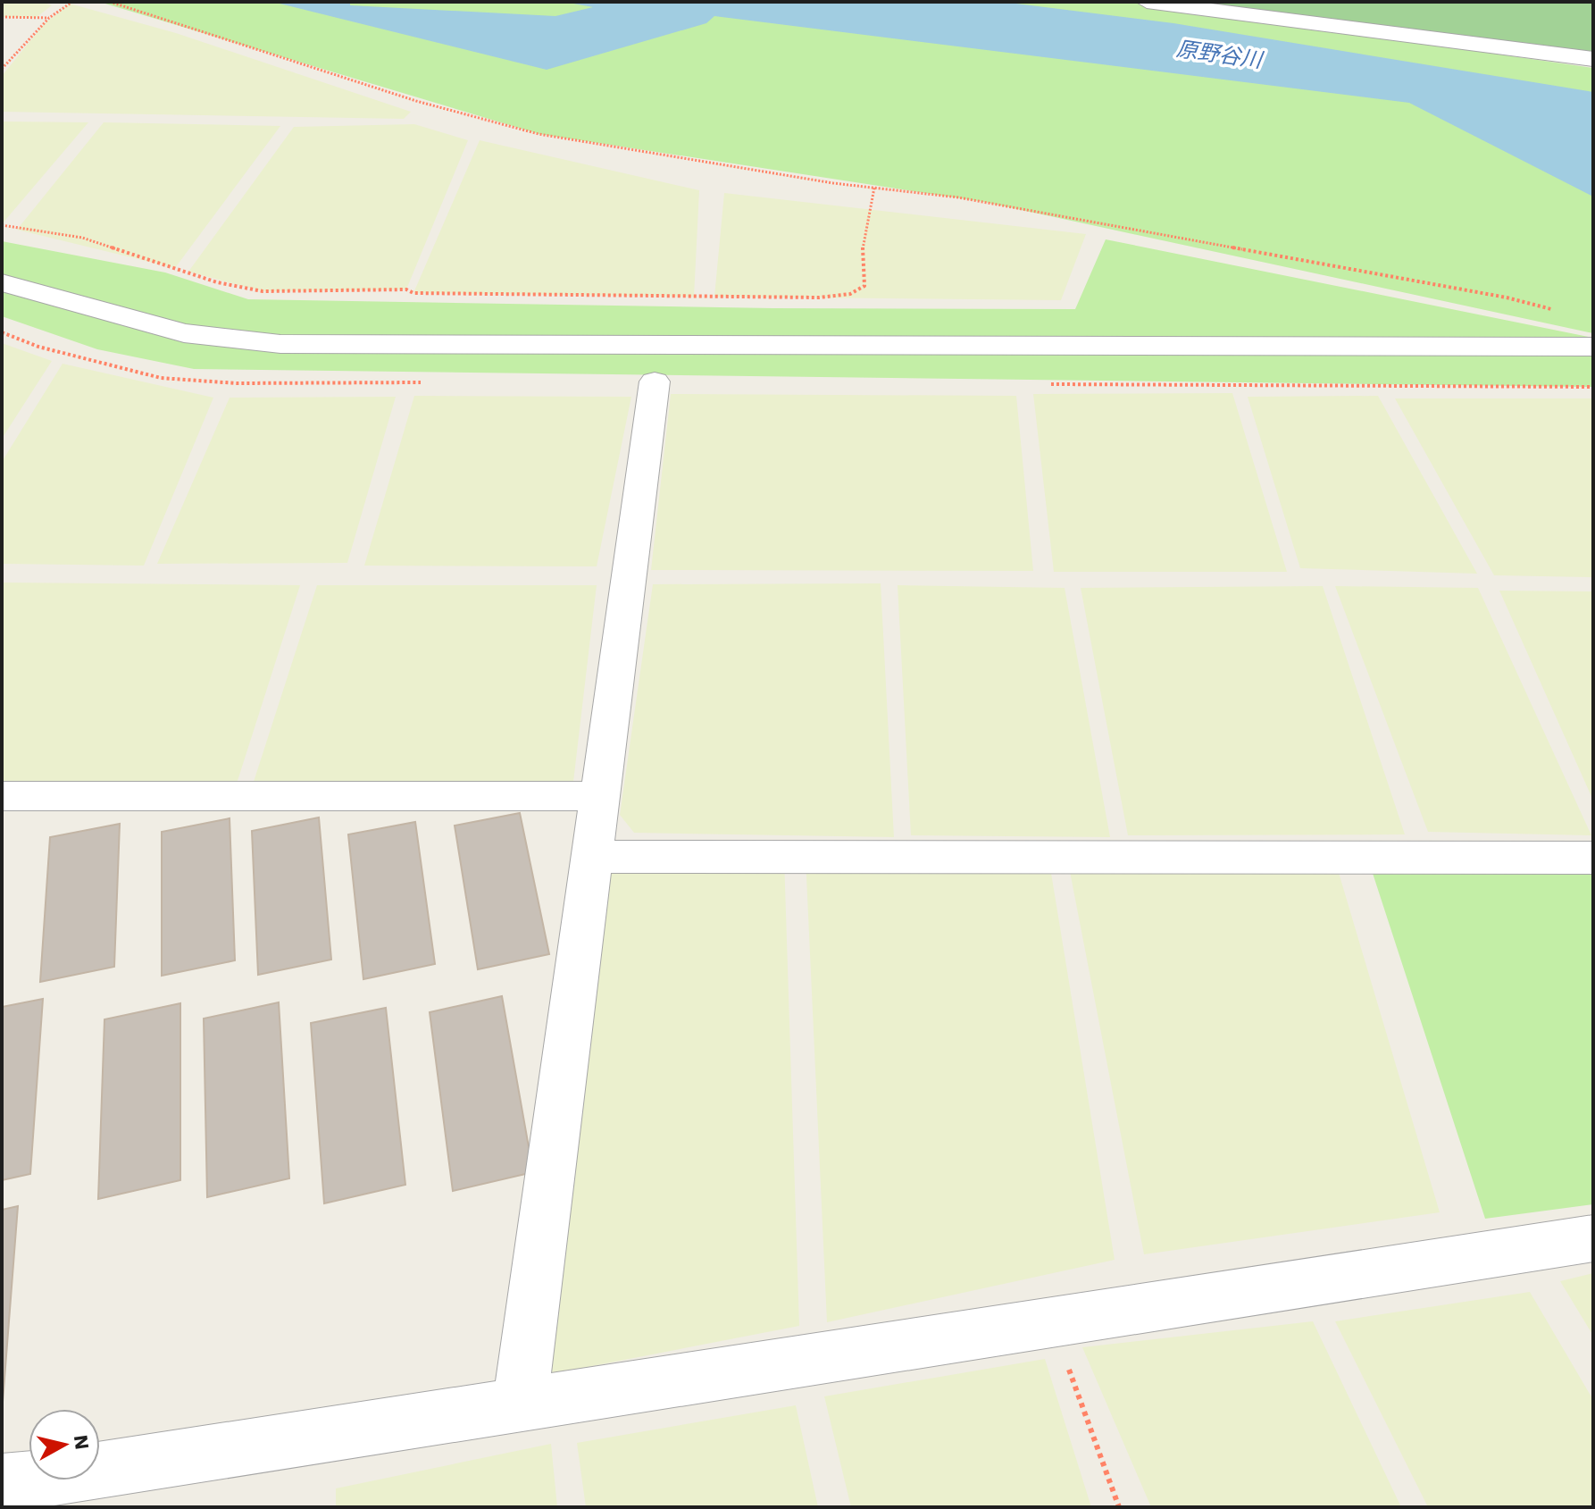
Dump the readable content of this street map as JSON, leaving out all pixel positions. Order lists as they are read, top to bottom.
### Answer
{
  "water": ["原野谷川"],
  "north": "right"
}
